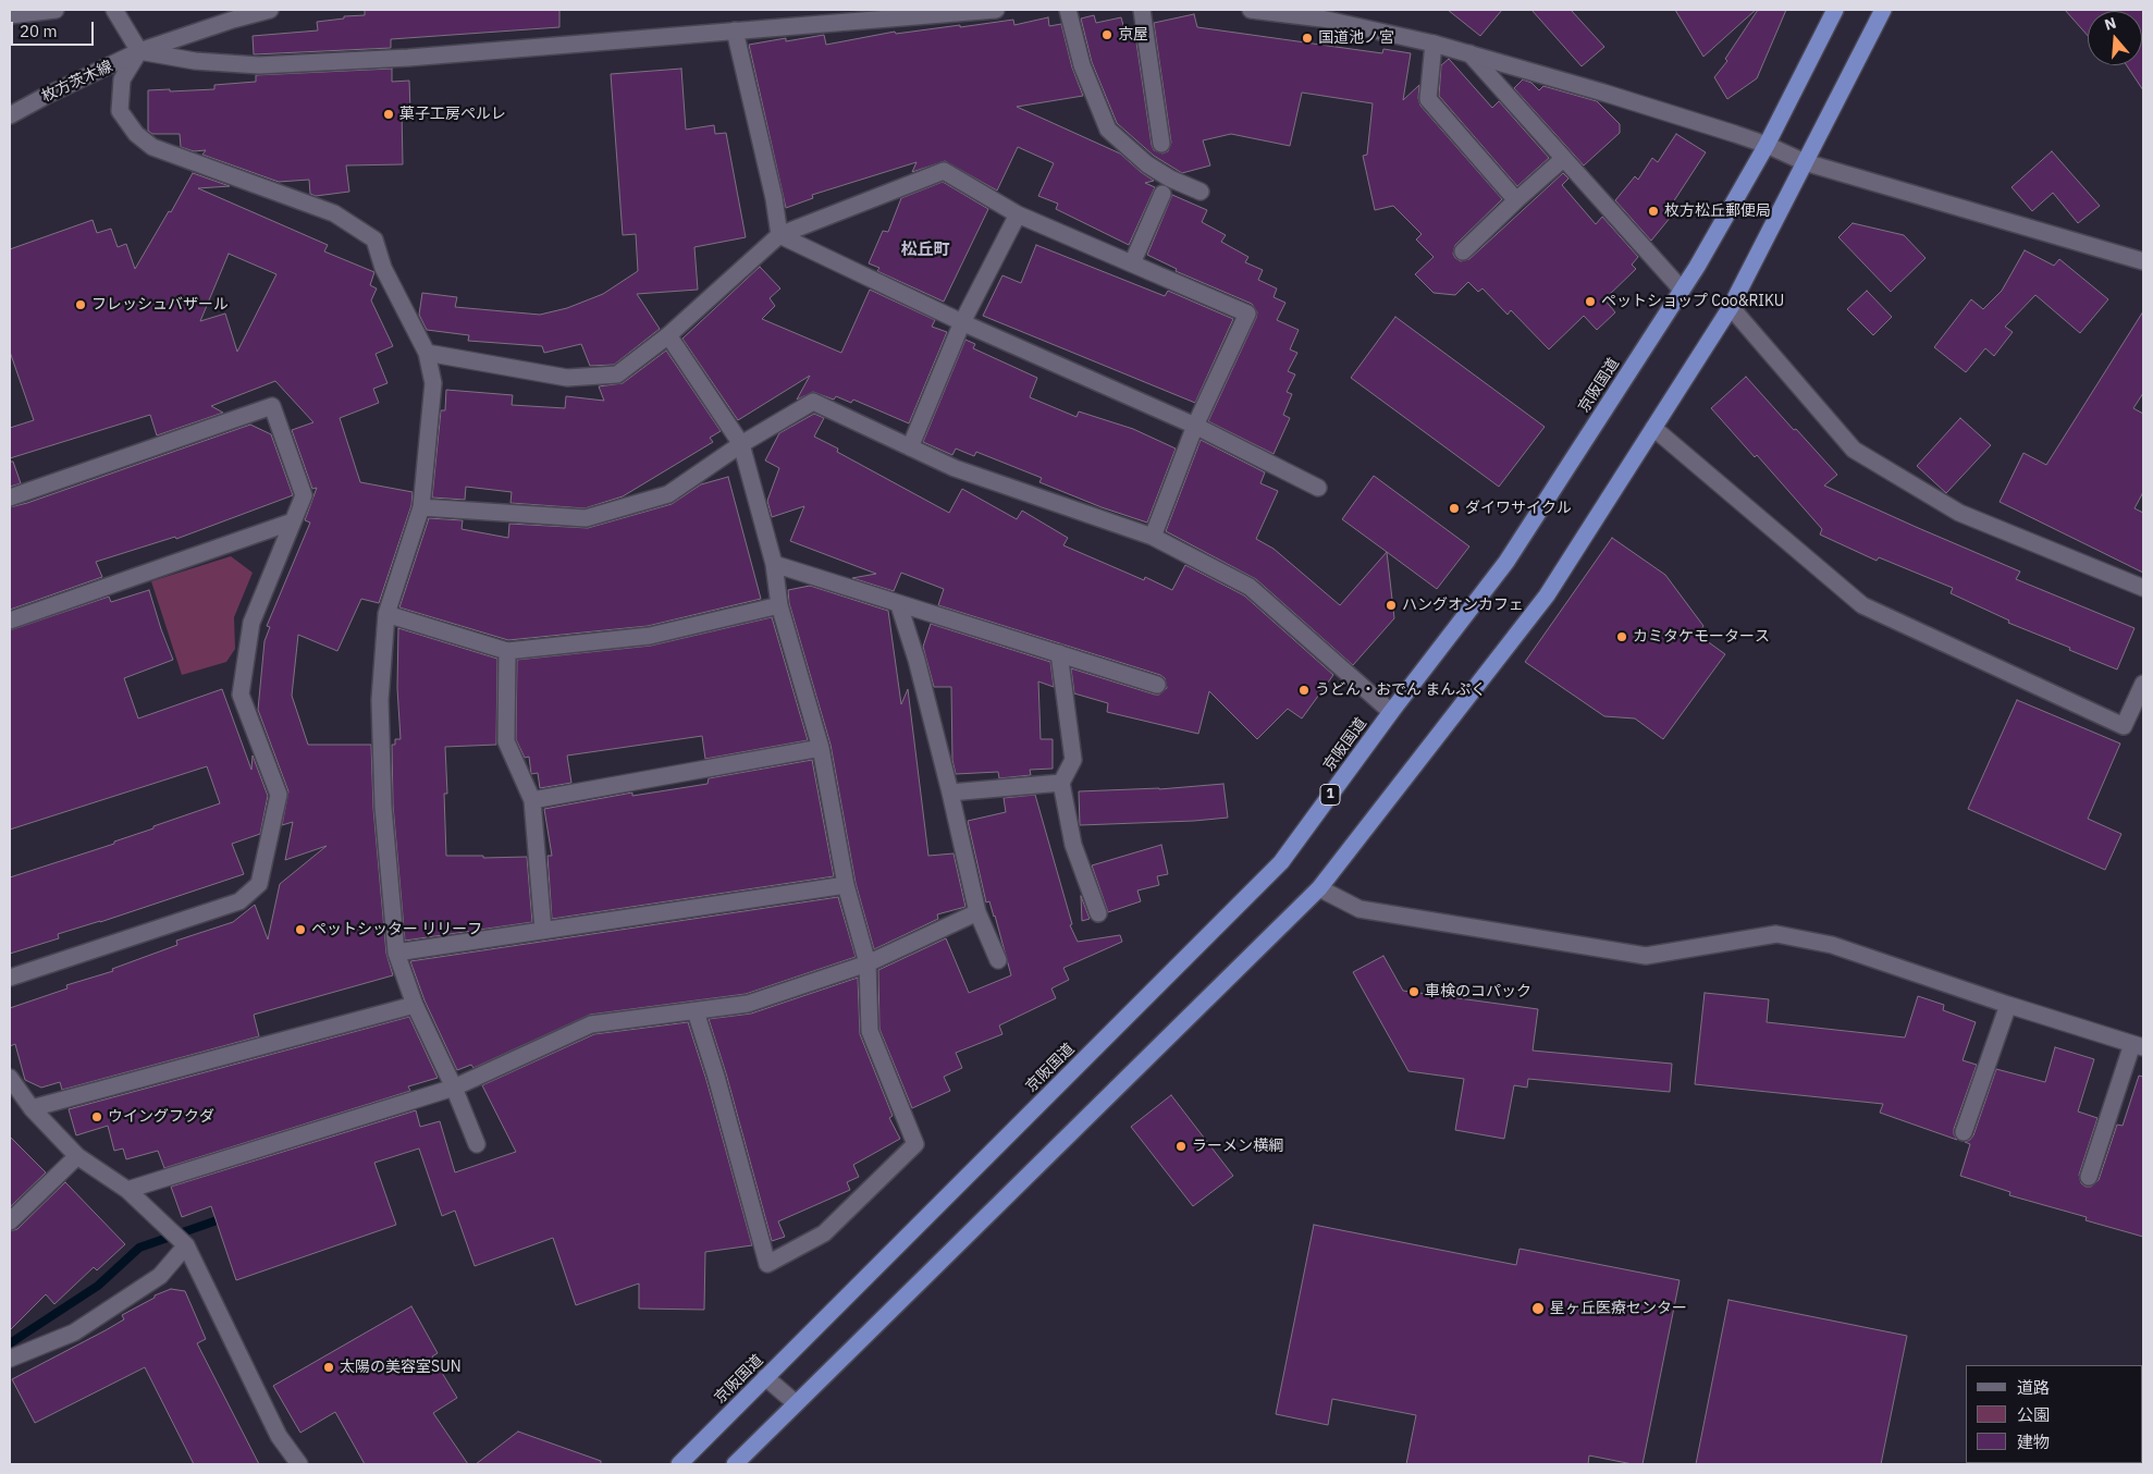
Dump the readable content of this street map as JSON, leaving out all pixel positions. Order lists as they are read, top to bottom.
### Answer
{
  "streets": {
    "highway": ["京阪国道", "1"],
    "street": ["枚方茨木線"]
  },
  "districts": ["松丘町"],
  "places": [
    "京屋",
    "国道池ノ宮",
    "菓子工房ペルレ",
    "枚方松丘郵便局",
    "ペットショップ Coo&RIKU",
    "フレッシュバザール",
    "ダイワサイクル",
    "ハングオンカフェ",
    "カミタケモータース",
    "うどん・おでん まんぷく",
    "ペットシッター リリーフ",
    "車検のコパック",
    "ウイングフクダ",
    "ラーメン横綱",
    "星ヶ丘医療センター",
    "太陽の美容室SUN"
  ],
  "legend": ["道路", "公園", "建物"],
  "scale_bar": "20 m",
  "north": "top"
}
